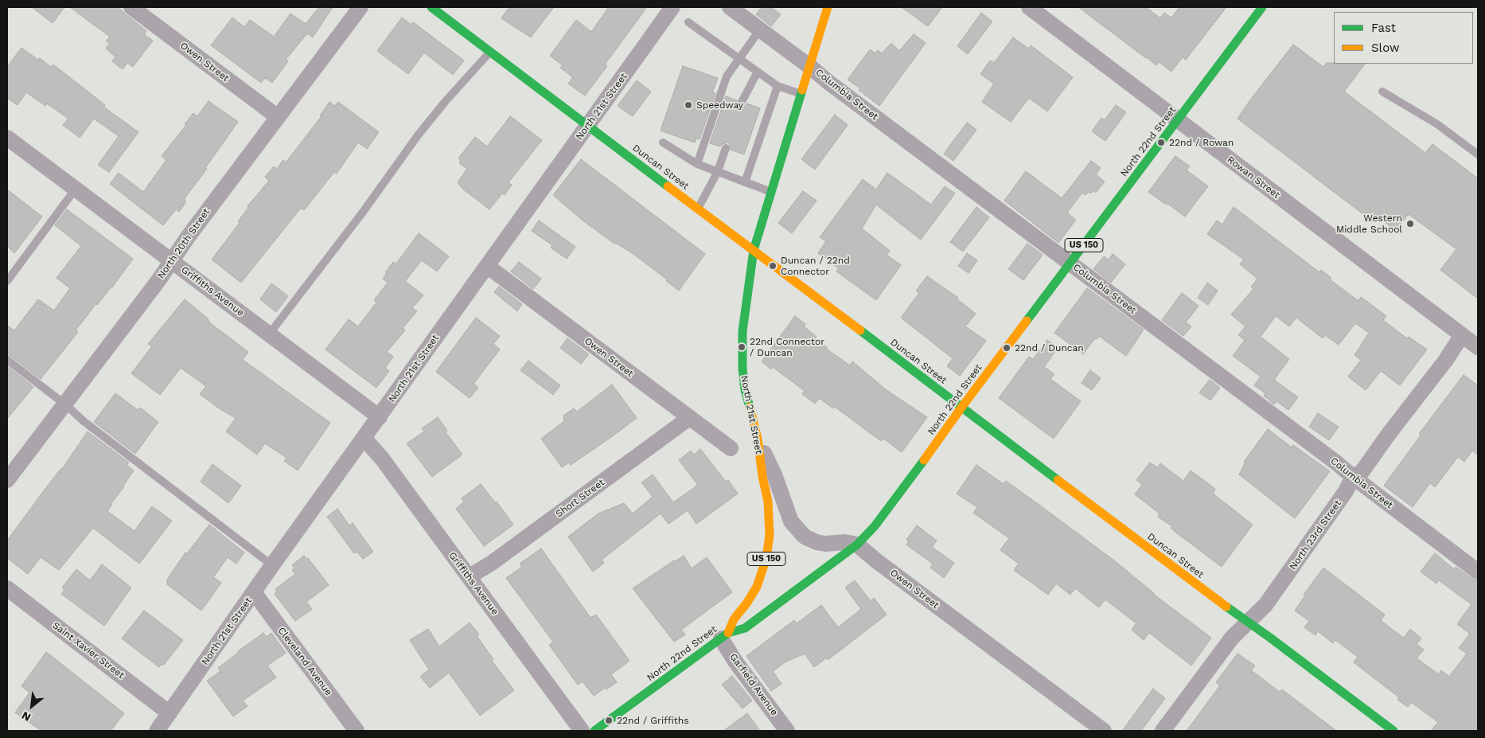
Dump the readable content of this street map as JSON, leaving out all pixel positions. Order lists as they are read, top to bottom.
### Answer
{
  "streets": {
    "main road": [
      "North 21st Street",
      "North 22nd Street",
      "Duncan Street",
      "US 150"
    ],
    "street": [
      "Owen Street",
      "Columbia Street",
      "Rowan Street",
      "North 20th Street",
      "Griffiths Avenue",
      "Short Street",
      "North 23rd Street",
      "Saint Xavier Street",
      "Cleveland Avenue",
      "Garfield Avenue"
    ]
  },
  "crossings": [
    ["Owen Street", "North 21st Street"],
    ["Owen Street", "North 22nd Street"],
    ["Owen Street", "North 20th Street"],
    ["Owen Street", "Short Street"],
    ["Columbia Street", "North 21st Street"],
    ["Columbia Street", "North 22nd Street"],
    ["Columbia Street", "North 23rd Street"],
    ["North 21st Street", "North 22nd Street"],
    ["North 21st Street", "Duncan Street"],
    ["North 21st Street", "Griffiths Avenue"],
    ["North 21st Street", "Saint Xavier Street"],
    ["North 21st Street", "Cleveland Avenue"],
    ["North 21st Street", "Garfield Avenue"],
    ["North 22nd Street", "Duncan Street"],
    ["North 22nd Street", "Rowan Street"],
    ["North 22nd Street", "Garfield Avenue"],
    ["Duncan Street", "North 23rd Street"],
    ["Rowan Street", "North 23rd Street"],
    ["North 20th Street", "Griffiths Avenue"],
    ["Griffiths Avenue", "Short Street"]
  ],
  "places": [
    "Speedway",
    "22nd / Rowan",
    "Western Middle School",
    "Duncan / 22nd Connector",
    "22nd Connector / Duncan",
    "22nd / Duncan",
    "22nd / Griffiths"
  ],
  "legend": ["Fast", "Slow"],
  "north": "bottom left"
}
